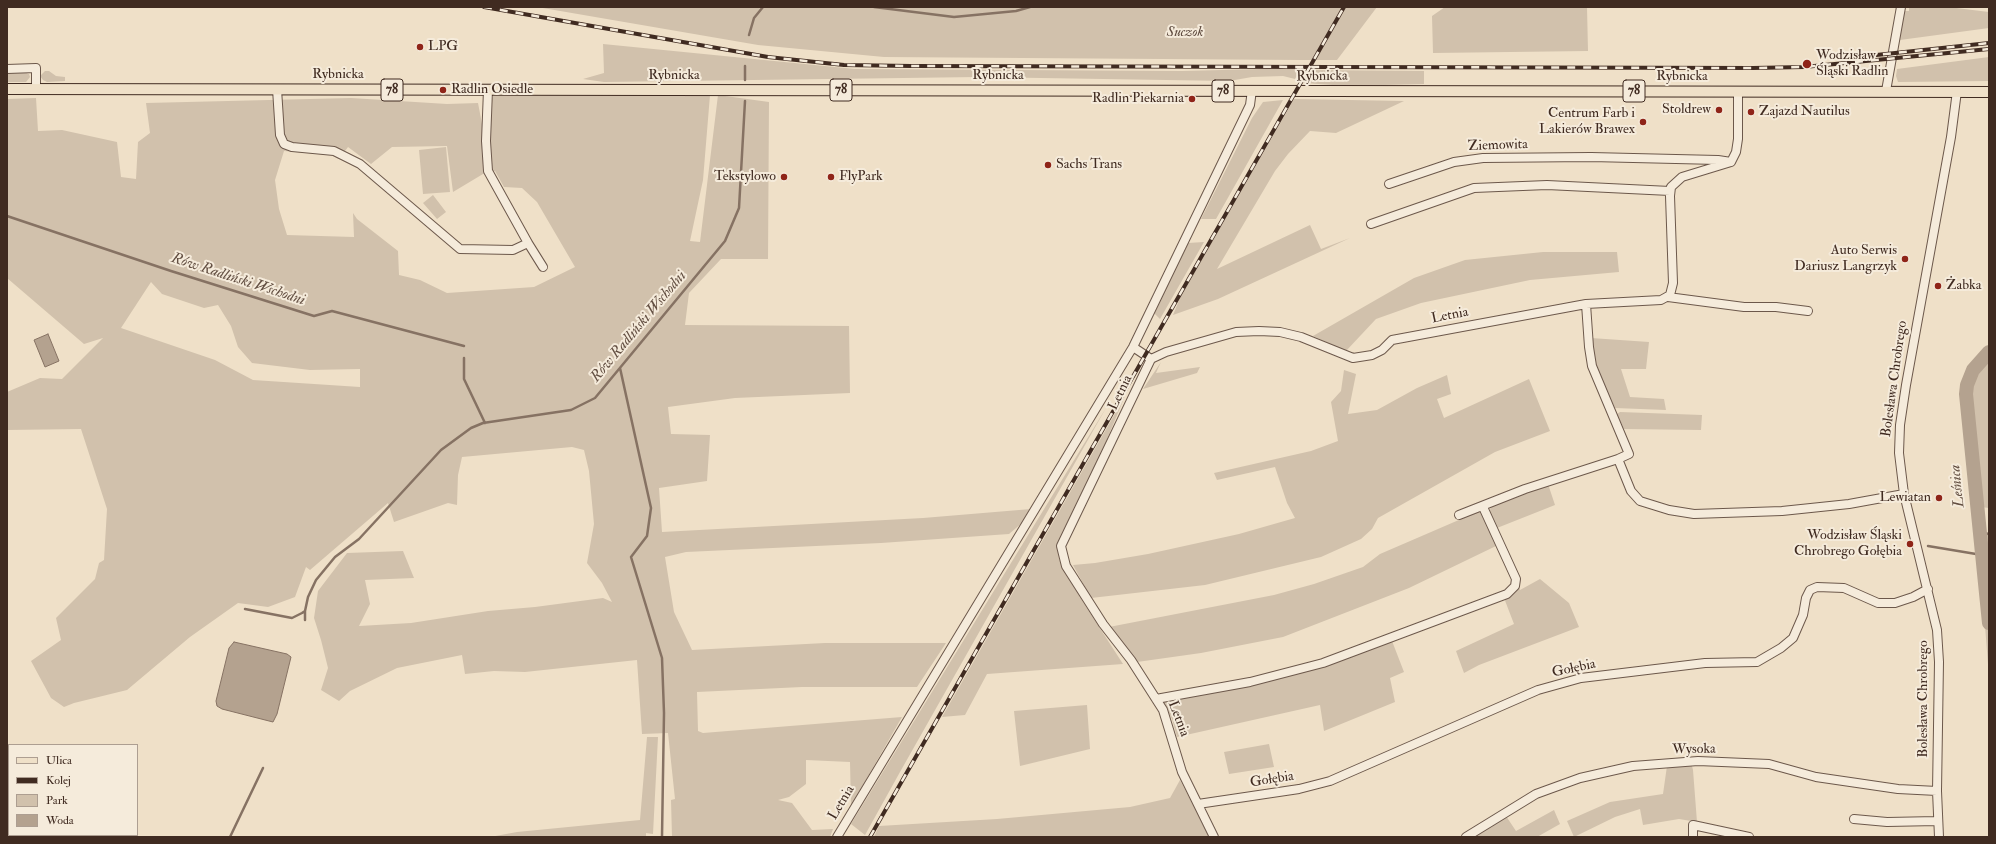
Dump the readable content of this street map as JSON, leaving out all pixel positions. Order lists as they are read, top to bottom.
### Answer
{
  "streets": {
    "main road": ["Rybnicka", "78"],
    "street": [
      "Ziemowita",
      "Letnia",
      "Bolesława Chrobrego",
      "Gołębia",
      "Wysoka"
    ]
  },
  "crossings": [
    ["Rybnicka", "Letnia"],
    ["Rybnicka", "Bolesława Chrobrego"],
    ["Letnia", "Gołębia"],
    ["Bolesława Chrobrego", "Gołębia"],
    ["Bolesława Chrobrego", "Wysoka"]
  ],
  "water": ["Rów Radliński Wschodni", "Leśnica"],
  "parks": ["Suczok"],
  "places": [
    "LPG",
    "Wodzisław Śląski Radlin",
    "Radlin Osiedle",
    "Radlin Piekarnia",
    "Stoldrew",
    "Zajazd Nautilus",
    "Centrum Farb i Lakierów Brawex",
    "Sachs Trans",
    "Tekstylowo",
    "FlyPark",
    "Auto Serwis Dariusz Langrzyk",
    "Żabka",
    "Lewiatan",
    "Wodzisław Śląski Chrobrego Gołębia"
  ],
  "legend": [
    "Ulica",
    "Kolej",
    "Park",
    "Woda"
  ]
}
